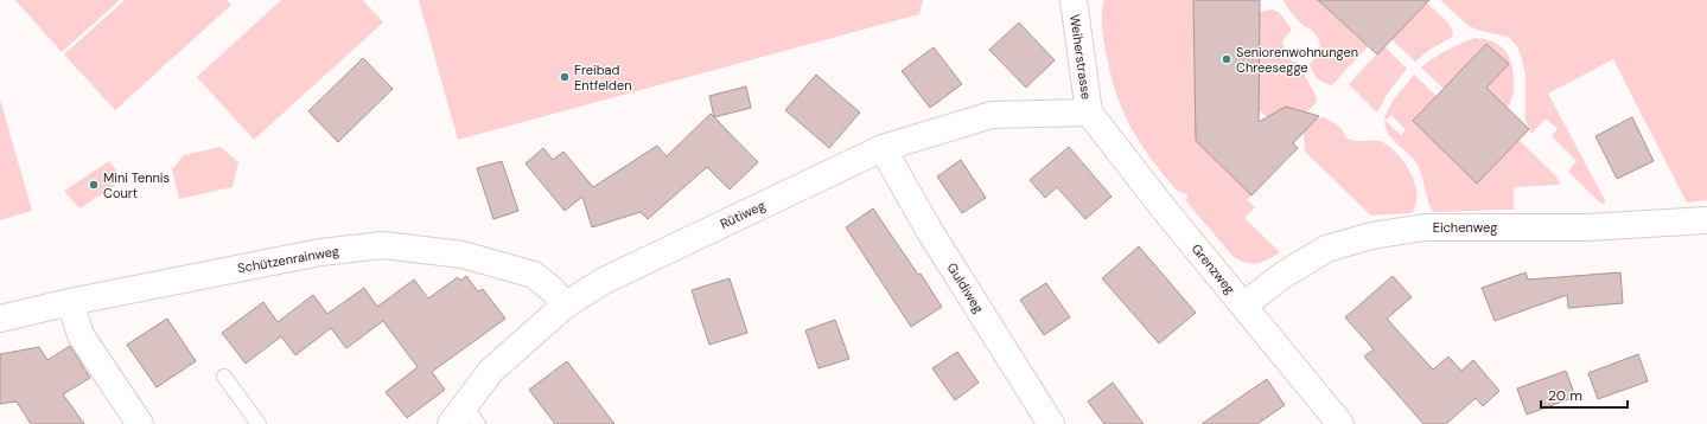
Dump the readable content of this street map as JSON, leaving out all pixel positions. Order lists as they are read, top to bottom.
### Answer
{
  "streets": {
    "street": [
      "Weiherstrasse",
      "Rütiweg",
      "Eichenweg",
      "Schützenrainweg",
      "Grenzweg",
      "Guldiweg"
    ]
  },
  "crossings": [
    ["Weiherstrasse", "Rütiweg"],
    ["Weiherstrasse", "Grenzweg"],
    ["Rütiweg", "Schützenrainweg"],
    ["Rütiweg", "Grenzweg"],
    ["Rütiweg", "Guldiweg"],
    ["Eichenweg", "Grenzweg"]
  ],
  "places": ["Seniorenwohnungen Chreesegge", "Freibad Entfelden", "Mini Tennis Court"],
  "scale_bar": "20 m"
}
